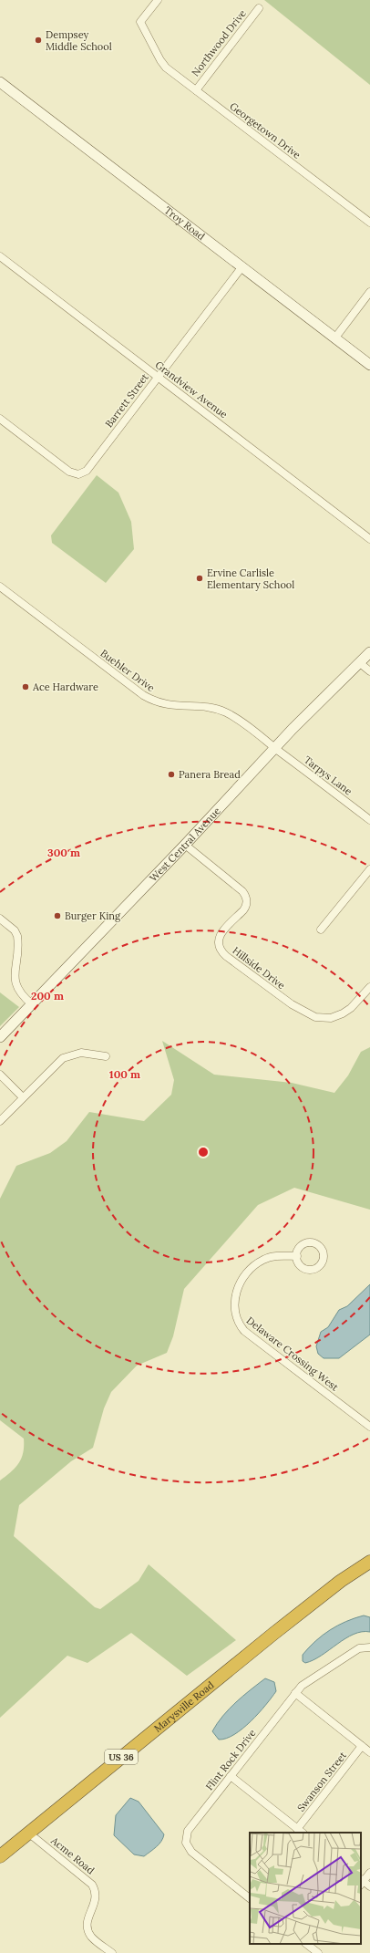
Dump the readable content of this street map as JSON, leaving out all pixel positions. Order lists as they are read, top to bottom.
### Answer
{
  "streets": {
    "highway": ["Marysville Road", "US 36"],
    "main road": ["Troy Road", "West Central Avenue"],
    "street": [
      "Northwood Drive",
      "Georgetown Drive",
      "Grandview Avenue",
      "Barrett Street",
      "Buehler Drive",
      "Tarpys Lane",
      "Hillside Drive",
      "Delaware Crossing West",
      "Flint Rock Drive",
      "Swanson Street",
      "Acme Road"
    ]
  },
  "crossings": [
    ["Northwood Drive", "Georgetown Drive"],
    ["Troy Road", "Barrett Street"],
    ["Grandview Avenue", "Barrett Street"],
    ["Buehler Drive", "Tarpys Lane"],
    ["Buehler Drive", "West Central Avenue"],
    ["Tarpys Lane", "West Central Avenue"],
    ["West Central Avenue", "Hillside Drive"],
    ["Marysville Road", "Acme Road"]
  ],
  "places": [
    "Dempsey Middle School",
    "Ervine Carlisle Elementary School",
    "Ace Hardware",
    "Panera Bread",
    "Burger King"
  ],
  "rings": ["300 m", "200 m", "100 m"]
}
